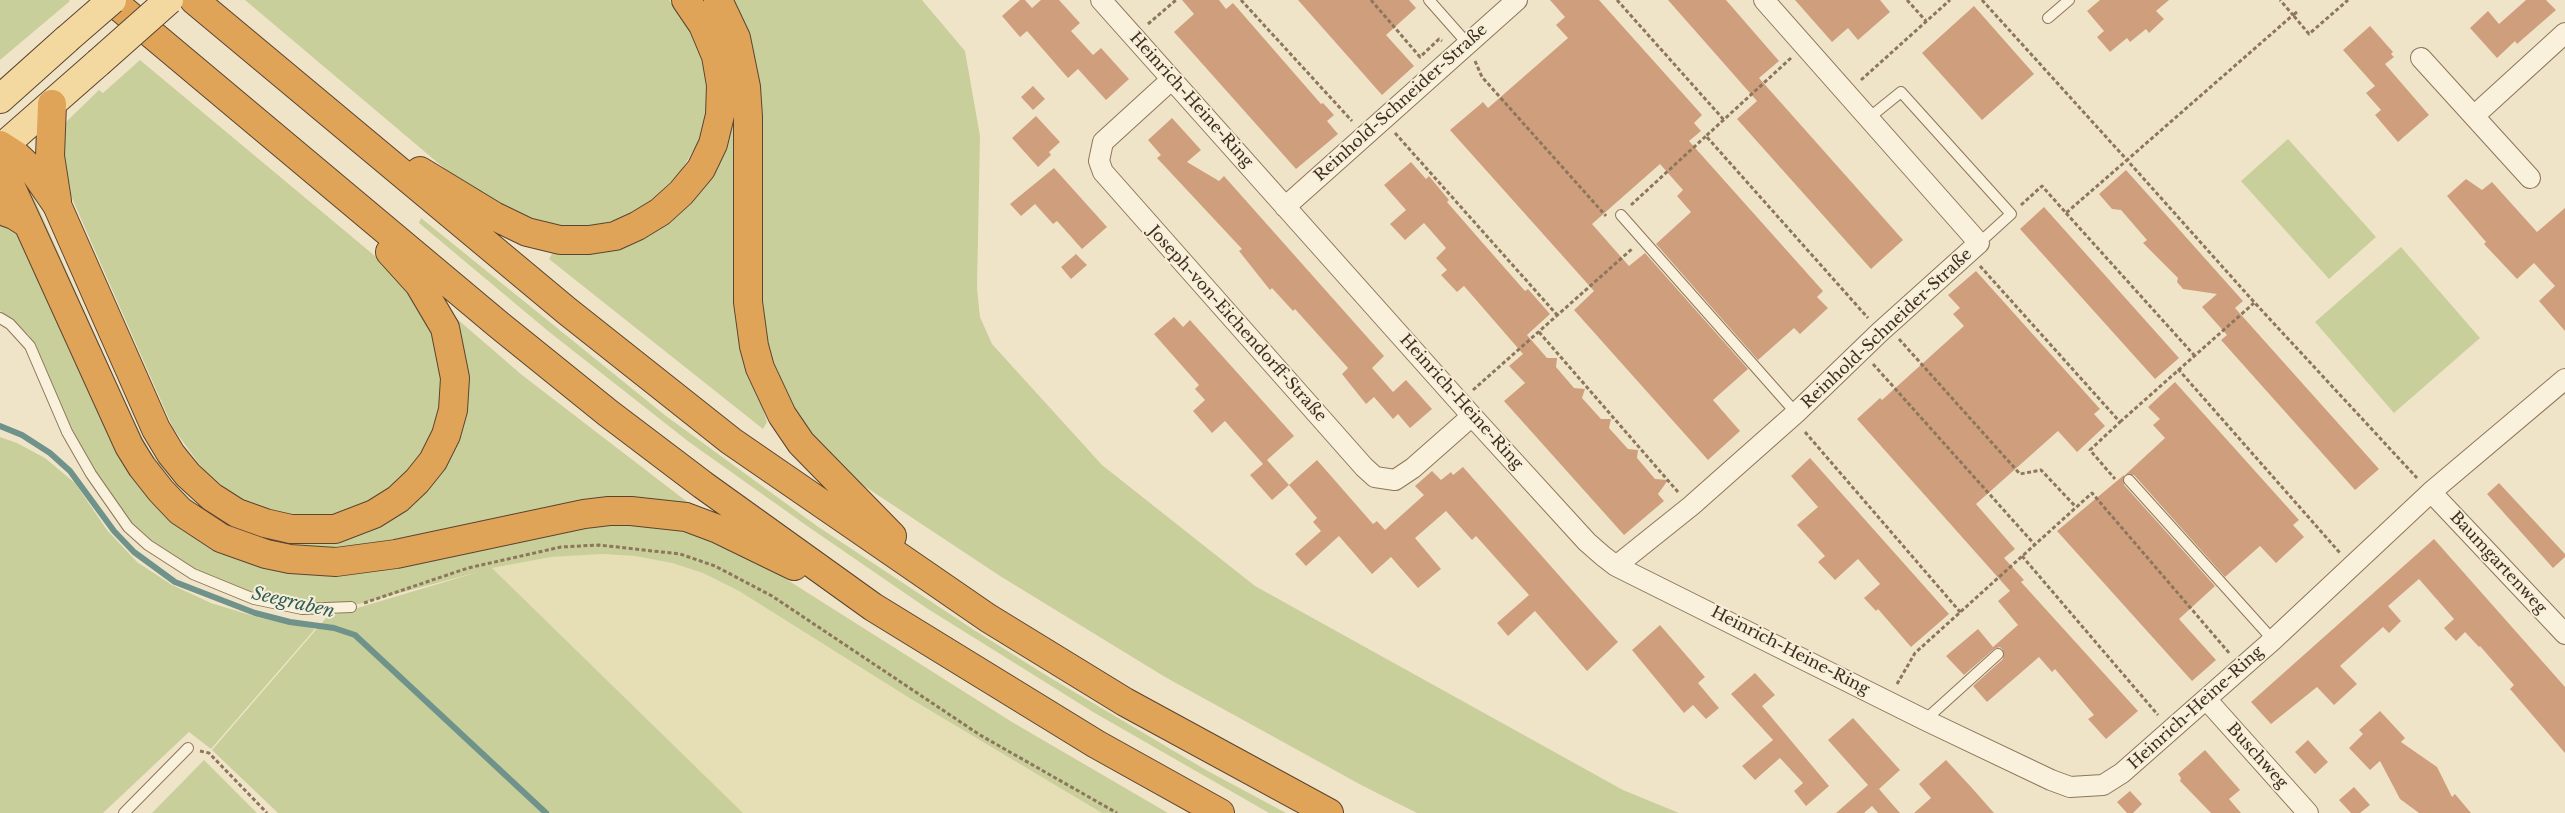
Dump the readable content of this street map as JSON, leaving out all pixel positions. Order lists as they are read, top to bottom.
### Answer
{
  "streets": {
    "street": [
      "Heinrich-Heine-Ring",
      "Reinhold-Schneider-Straße",
      "Joseph-von-Eichendorff-Straße",
      "Baumgartenweg",
      "Buschweg"
    ]
  },
  "crossings": [
    ["Heinrich-Heine-Ring", "Reinhold-Schneider-Straße"],
    ["Heinrich-Heine-Ring", "Joseph-von-Eichendorff-Straße"],
    ["Heinrich-Heine-Ring", "Baumgartenweg"],
    ["Heinrich-Heine-Ring", "Buschweg"]
  ],
  "water": ["Seegraben"]
}
